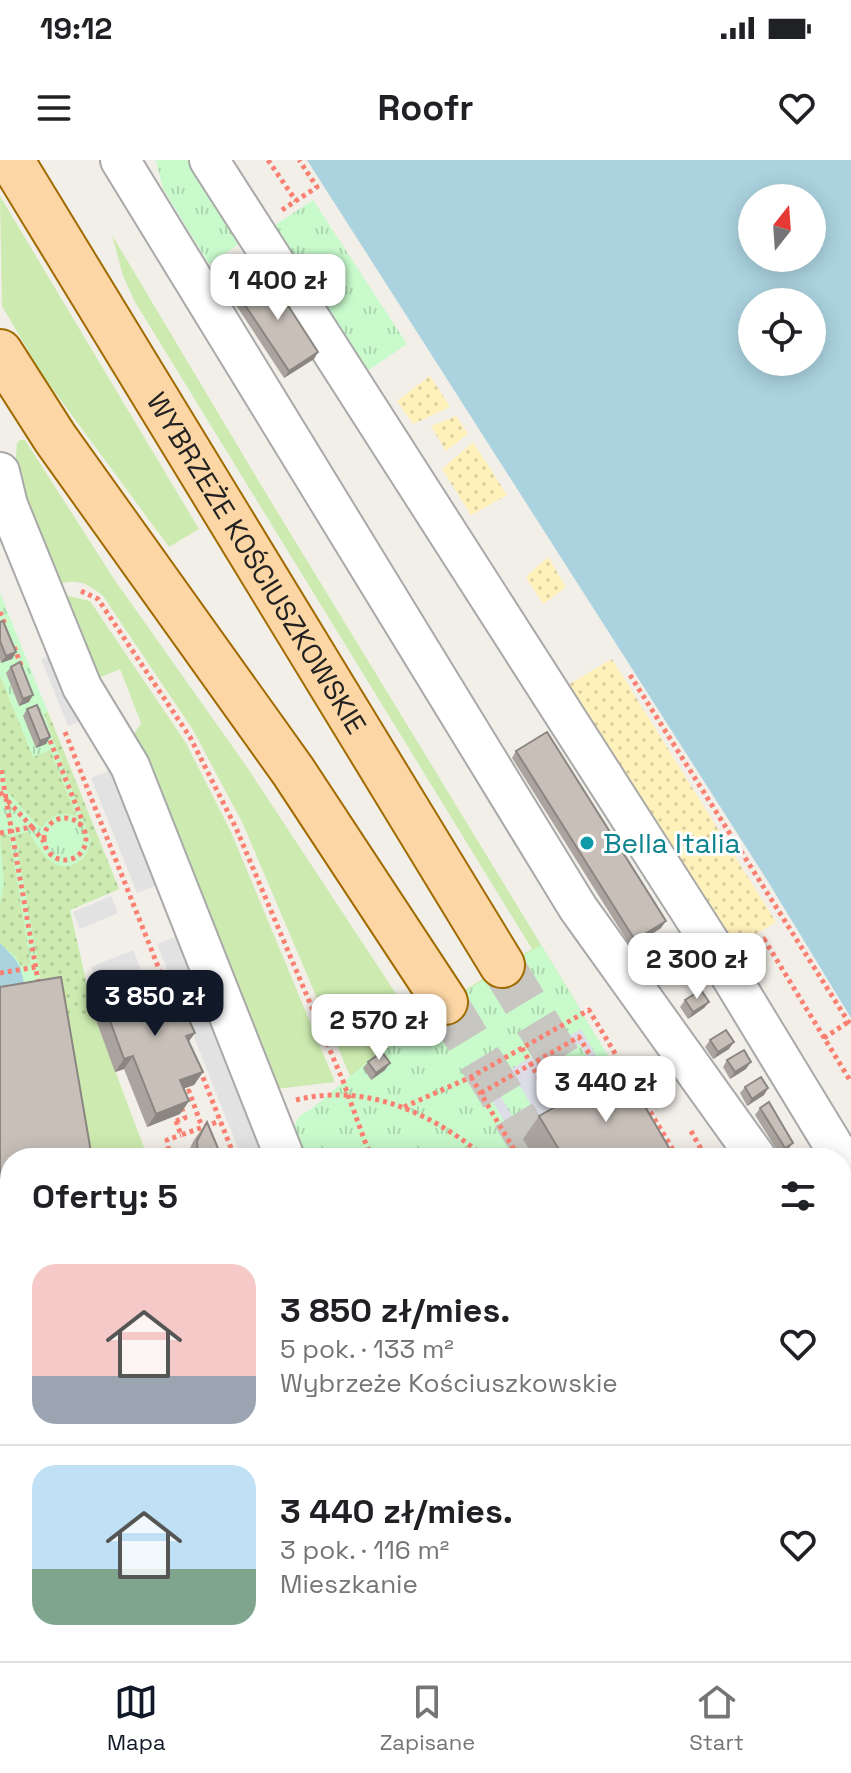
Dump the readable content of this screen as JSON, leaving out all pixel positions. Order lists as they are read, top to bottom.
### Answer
{
  "streets": {
    "main road": ["WYBRZEŻE KOŚCIUSZKOWSKIE"]
  },
  "places": ["Bella Italia"],
  "north": "top",
  "page": {
    "status": "19:12",
    "header": "Roofr",
    "price": [
      "1 400 zł",
      "2 300 zł",
      "3 850 zł",
      "2 570 zł",
      "3 440 zł"
    ],
    "heading": "Oferty: 5",
    "list": [
      {
        "name": "3 850 zł/mies.",
        "note": "5 pok. · 133 m² · Wybrzeże Kościuszkowskie"
      },
      {
        "name": "3 440 zł/mies.",
        "note": "3 pok. · 116 m² · Mieszkanie"
      }
    ],
    "tabs": ["Mapa", "Zapisane", "Start"]
  }
}
